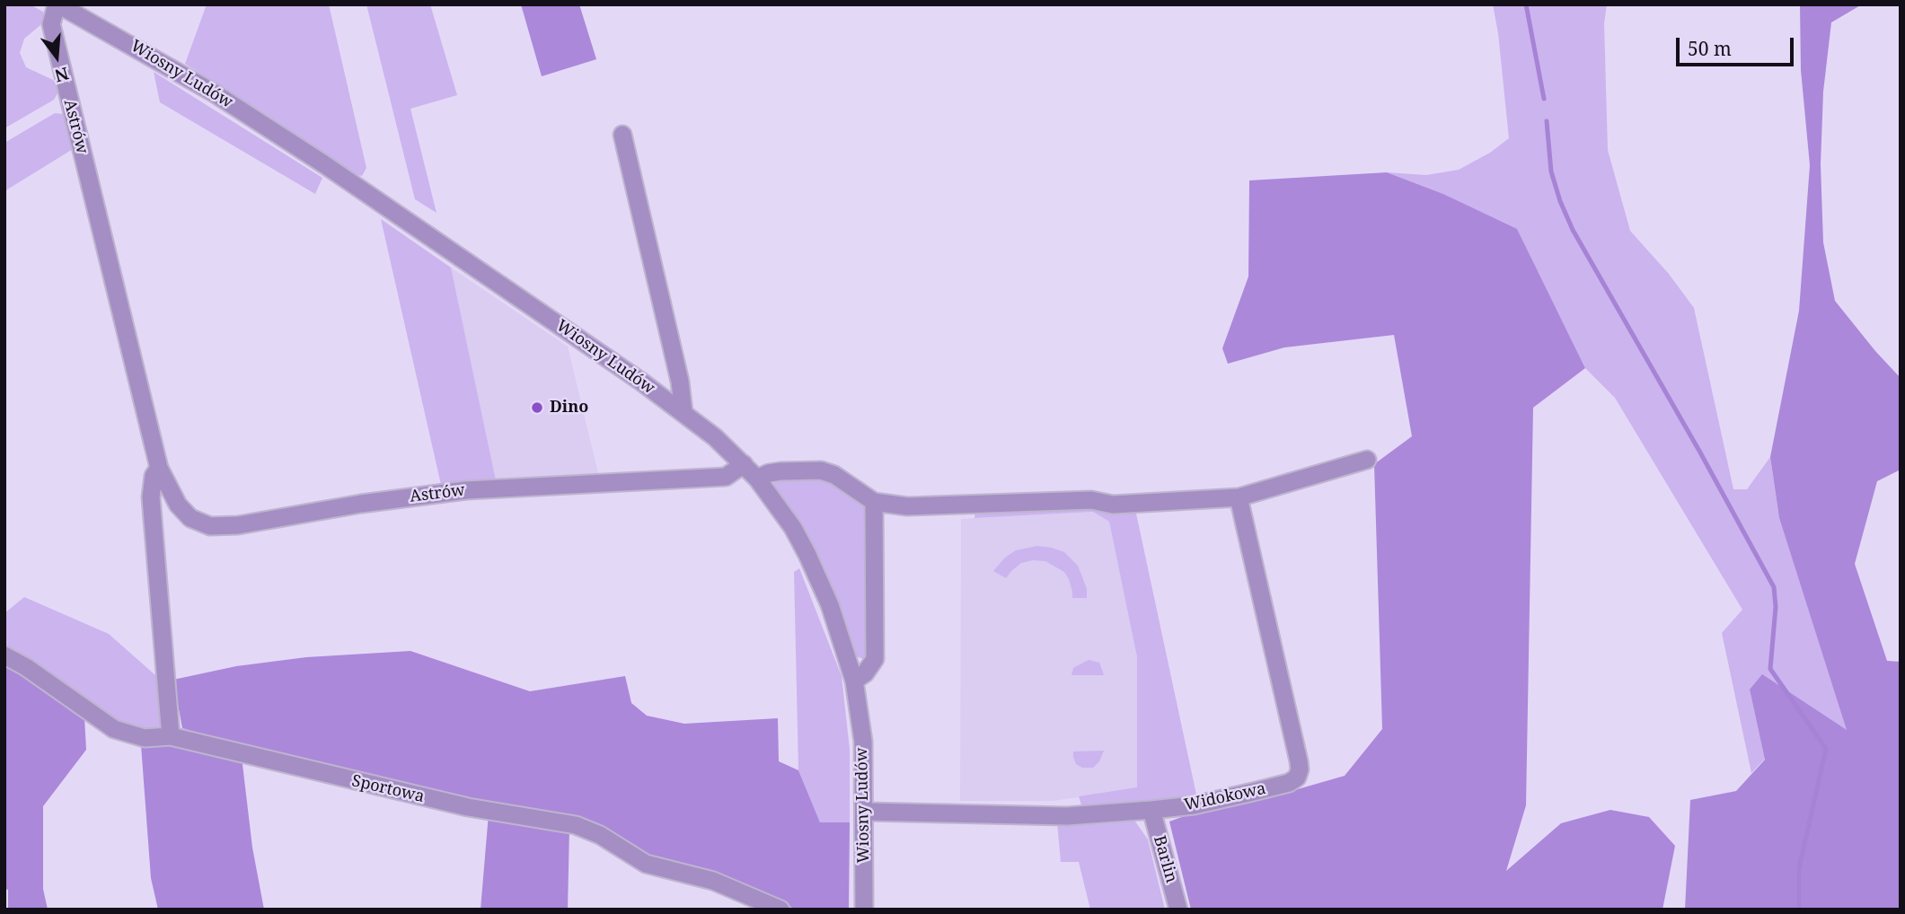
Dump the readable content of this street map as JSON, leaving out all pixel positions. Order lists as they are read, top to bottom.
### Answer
{
  "streets": {
    "street": [
      "Wiosny Ludów",
      "Astrów",
      "Sportowa",
      "Widokowa",
      "Barlin"
    ]
  },
  "crossings": [
    ["Wiosny Ludów", "Astrów"],
    ["Wiosny Ludów", "Widokowa"],
    ["Astrów", "Sportowa"],
    ["Widokowa", "Barlin"]
  ],
  "places": ["Dino"],
  "scale_bar": "50 m",
  "north": "bottom"
}
